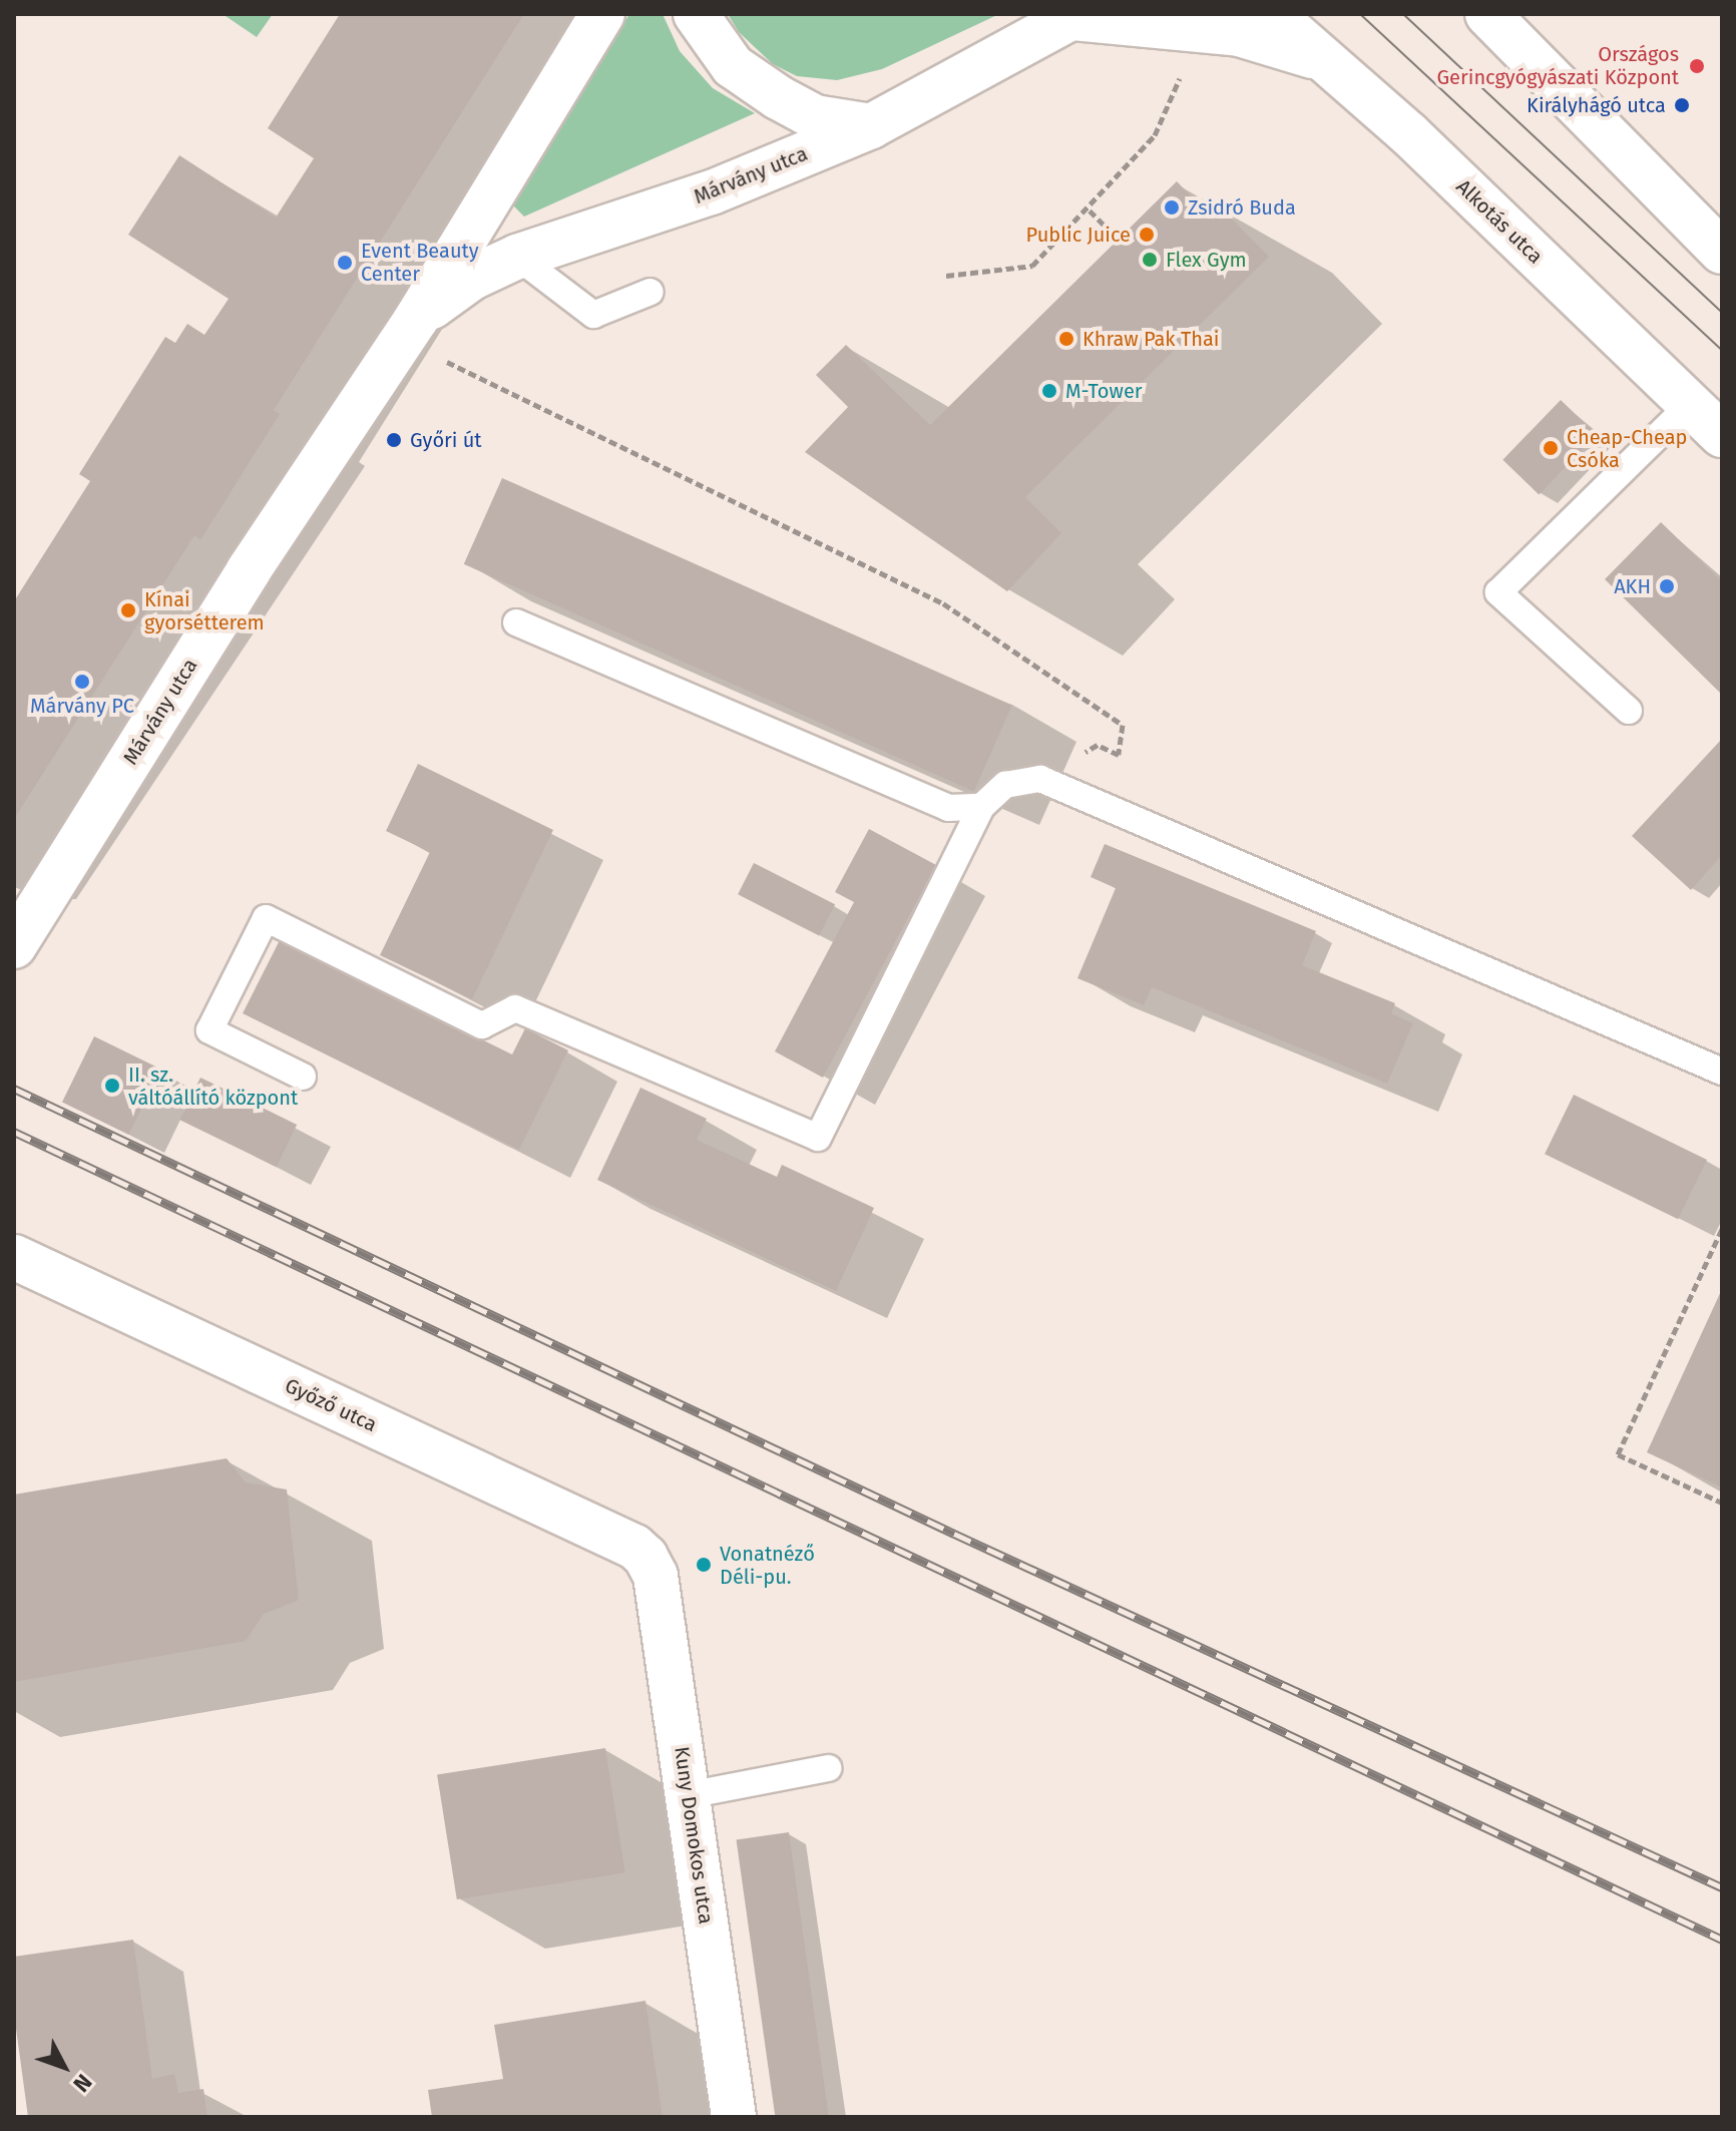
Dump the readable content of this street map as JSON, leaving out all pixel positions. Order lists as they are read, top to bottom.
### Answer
{
  "streets": {
    "street": [
      "Márvány utca",
      "Alkotás utca",
      "Győző utca",
      "Kuny Domokos utca"
    ]
  },
  "crossings": [
    ["Győző utca", "Kuny Domokos utca"]
  ],
  "places": [
    "Országos Gerincgyógyászati Központ",
    "Királyhágó utca",
    "Zsidró Buda",
    "Public Juice",
    "Flex Gym",
    "Event Beauty Center",
    "Khraw Pak Thai",
    "M-Tower",
    "Győri út",
    "Cheap-Cheap Csóka",
    "AKH",
    "Kínai gyorsétterem",
    "Márvány PC",
    "II. sz. váltóállító központ",
    "Vonatnéző Déli-pu."
  ],
  "north": "bottom right"
}
